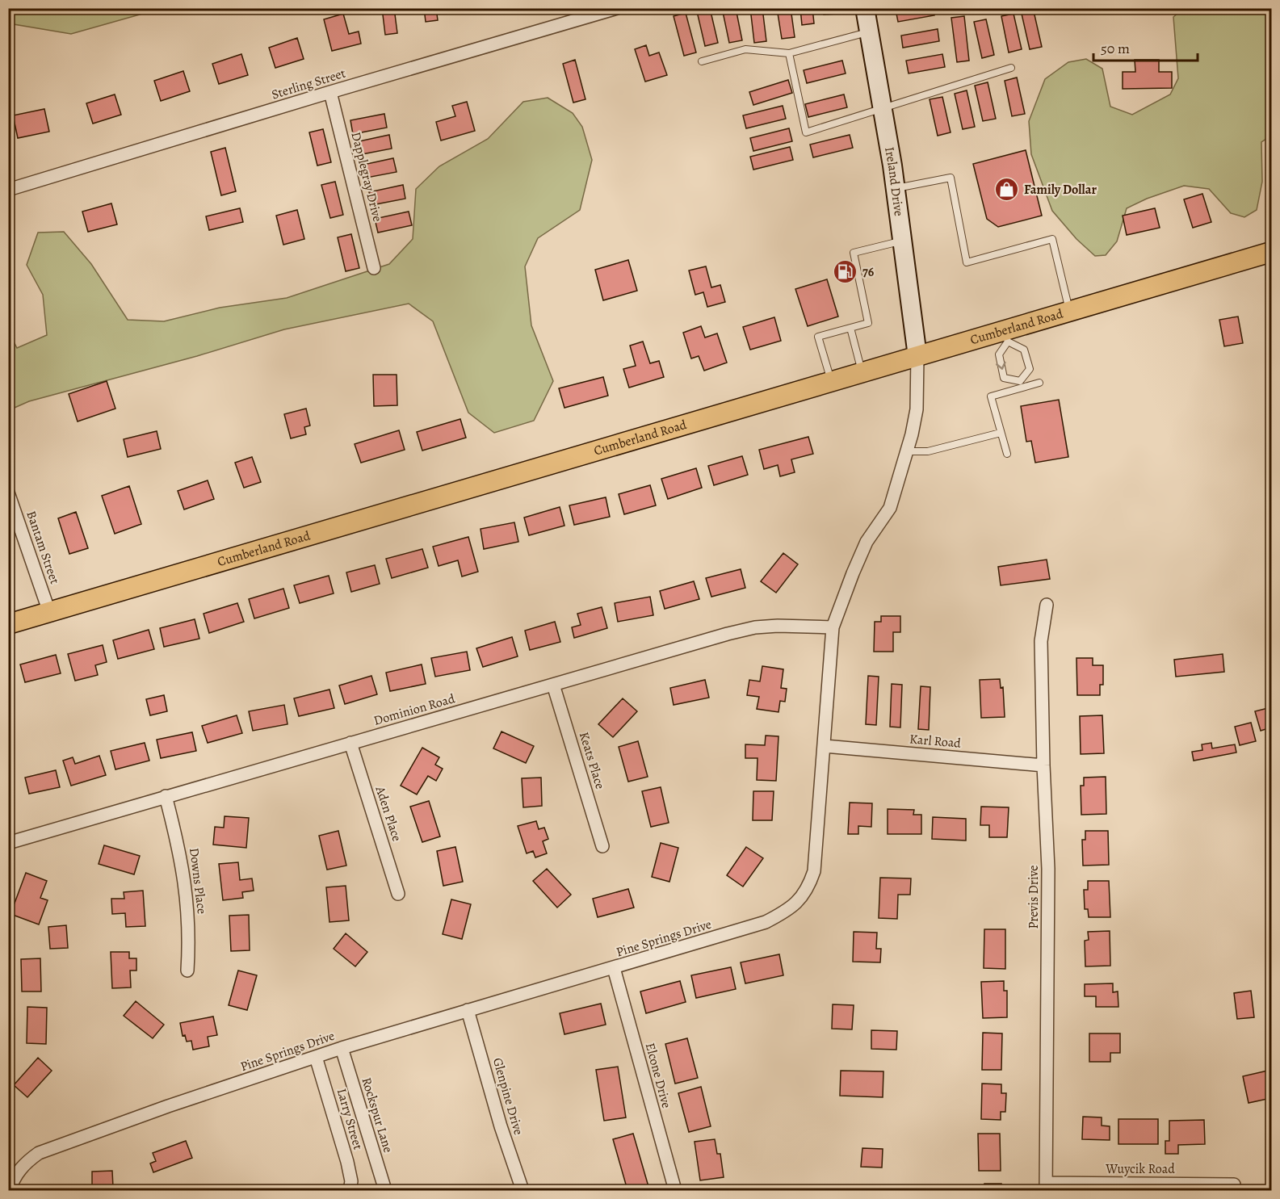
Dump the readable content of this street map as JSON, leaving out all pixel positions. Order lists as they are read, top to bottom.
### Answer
{
  "streets": {
    "main road": ["Ireland Drive", "Cumberland Road"],
    "street": [
      "Sterling Street",
      "Dapplegray Drive",
      "Bantam Street",
      "Dominion Road",
      "Karl Road",
      "Keats Place",
      "Aden Place",
      "Downs Place",
      "Previs Drive",
      "Pine Springs Drive",
      "Elcone Drive",
      "Glenpine Drive",
      "Rockspur Lane",
      "Larry Street",
      "Wuycik Road"
    ]
  },
  "crossings": [
    ["Sterling Street", "Dapplegray Drive"],
    ["Ireland Drive", "Cumberland Road"],
    ["Ireland Drive", "Pine Springs Drive"],
    ["Cumberland Road", "Bantam Street"],
    ["Cumberland Road", "Pine Springs Drive"],
    ["Dominion Road", "Keats Place"],
    ["Dominion Road", "Aden Place"],
    ["Dominion Road", "Downs Place"],
    ["Dominion Road", "Pine Springs Drive"],
    ["Karl Road", "Previs Drive"],
    ["Karl Road", "Pine Springs Drive"],
    ["Previs Drive", "Wuycik Road"],
    ["Pine Springs Drive", "Elcone Drive"],
    ["Pine Springs Drive", "Glenpine Drive"],
    ["Pine Springs Drive", "Rockspur Lane"],
    ["Pine Springs Drive", "Larry Street"]
  ],
  "places": {
    "shop": ["Family Dollar"],
    "fuel station": ["76"]
  },
  "scale_bar": "50 m"
}
